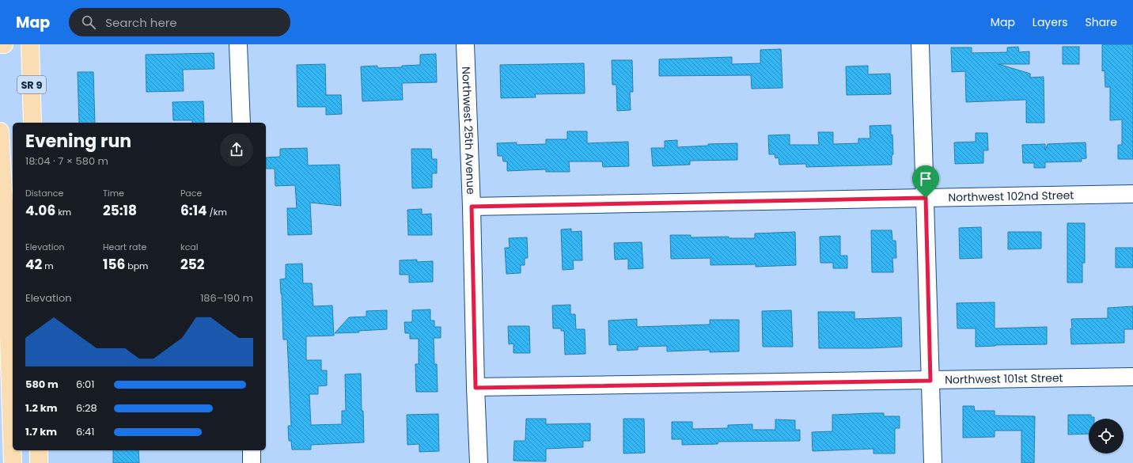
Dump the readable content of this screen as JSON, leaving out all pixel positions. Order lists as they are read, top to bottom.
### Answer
{
  "streets": {
    "main road": ["SR 9"],
    "street": ["Northwest 25th Avenue", "Northwest 102nd Street", "Northwest 101st Street"]
  },
  "crossings": [
    ["Northwest 25th Avenue", "Northwest 102nd Street"],
    ["Northwest 25th Avenue", "Northwest 101st Street"]
  ],
  "page": {
    "header": "Map",
    "search": "Search here",
    "nav": ["Map", "Layers", "Share"],
    "heading": ["Evening run", "18:04 · 7 × 580 m"],
    "stats": [
      ["Distance", "4.06 km"],
      ["Time", "25:18"],
      ["Pace", "6:14 /km"],
      ["Elevation", "42 m"],
      ["Heart rate", "156 bpm"],
      ["kcal", "252"]
    ],
    "chart": ["Elevation", "186–190 m"],
    "list": [
      {
        "name": "580 m",
        "note": "6:01"
      },
      {
        "name": "1.2 km",
        "note": "6:28"
      },
      {
        "name": "1.7 km",
        "note": "6:41"
      }
    ]
  }
}
